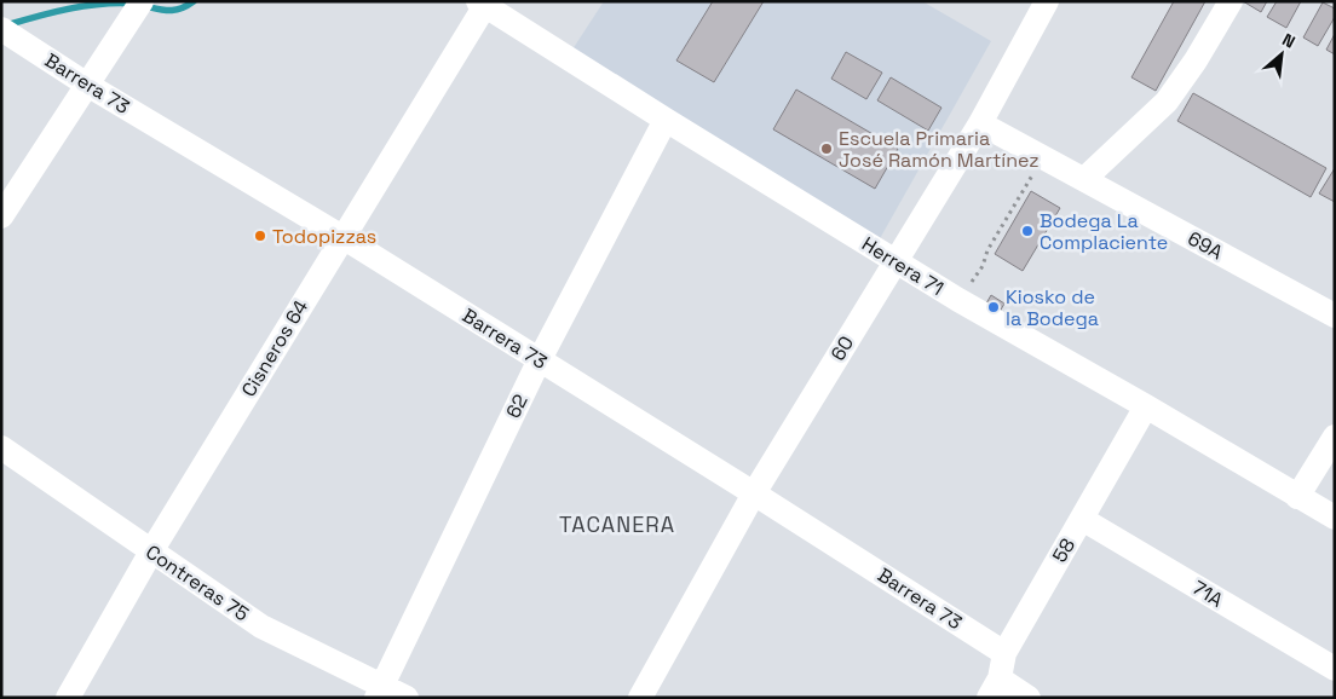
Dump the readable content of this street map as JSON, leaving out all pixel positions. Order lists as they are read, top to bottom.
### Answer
{
  "streets": {
    "street": [
      "Barrera 73",
      "69A",
      "Herrera 71",
      "Cisneros 64",
      "60",
      "62",
      "58",
      "Contreras 75",
      "71A"
    ]
  },
  "crossings": [
    ["Barrera 73", "Cisneros 64"],
    ["Barrera 73", "60"],
    ["Barrera 73", "62"],
    ["Barrera 73", "58"],
    ["69A", "60"],
    ["Herrera 71", "Cisneros 64"],
    ["Herrera 71", "60"],
    ["Herrera 71", "62"],
    ["Herrera 71", "58"],
    ["Cisneros 64", "Contreras 75"],
    ["62", "Contreras 75"],
    ["58", "71A"]
  ],
  "districts": ["TACANERA"],
  "places": [
    "Escuela Primaria José Ramón Martínez",
    "Bodega La Complaciente",
    "Todopizzas",
    "Kiosko de la Bodega"
  ],
  "north": "top right"
}
